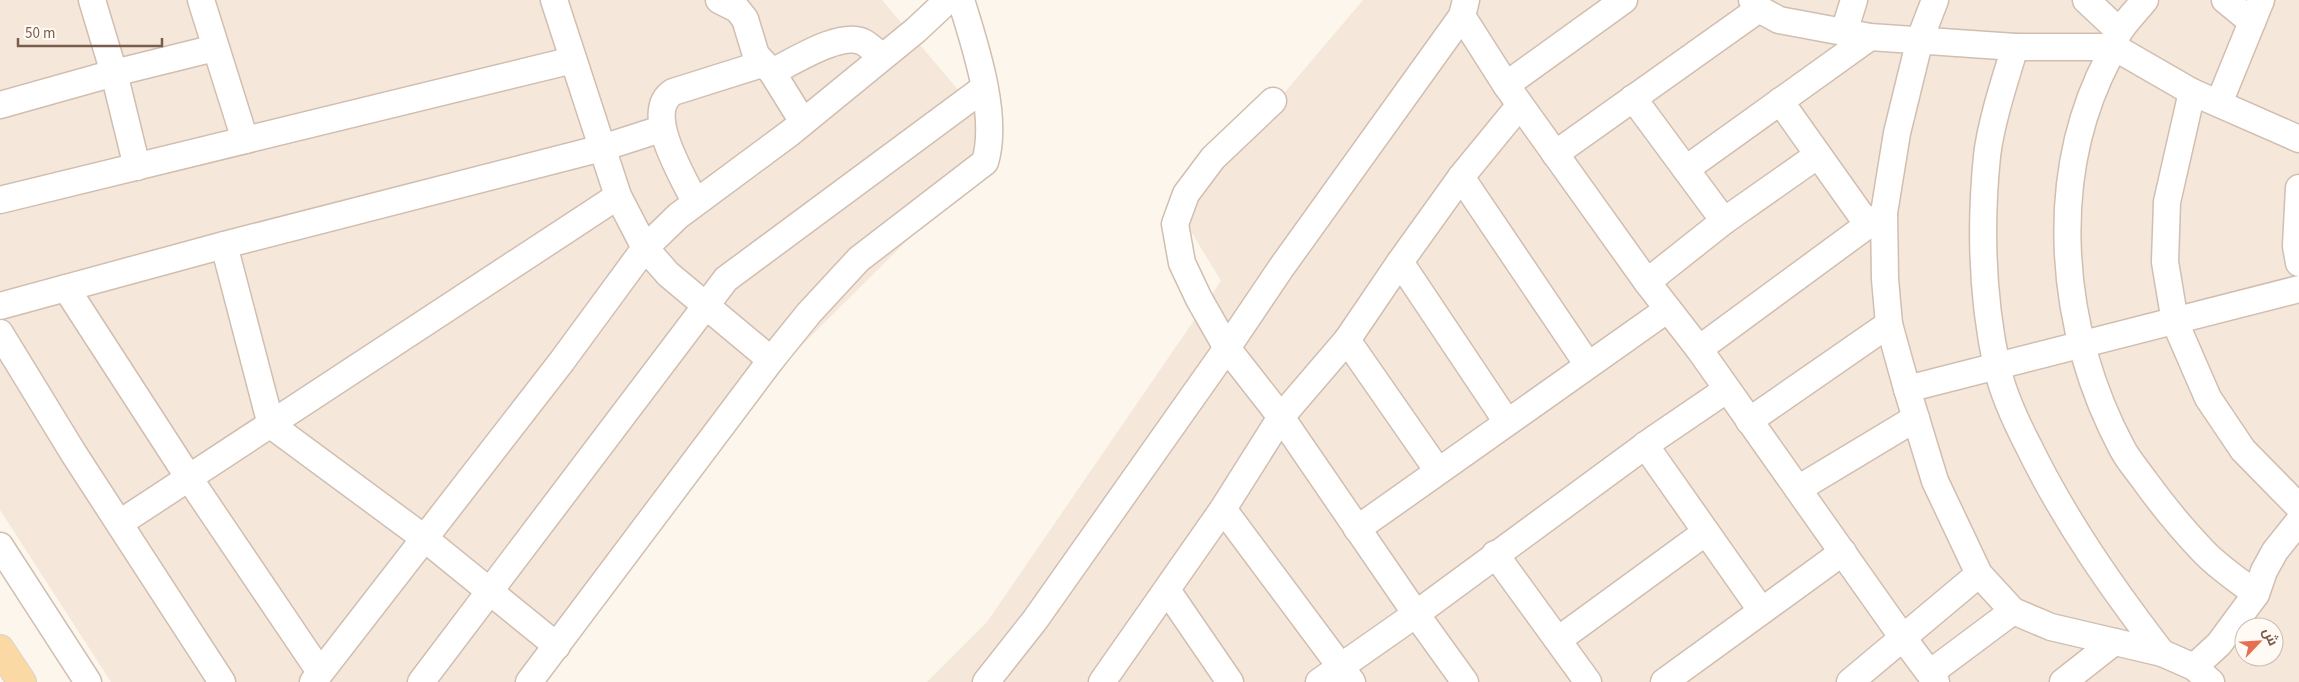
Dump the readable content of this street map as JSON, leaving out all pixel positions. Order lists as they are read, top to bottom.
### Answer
{
  "scale_bar": "50 m",
  "north": "top right"
}
